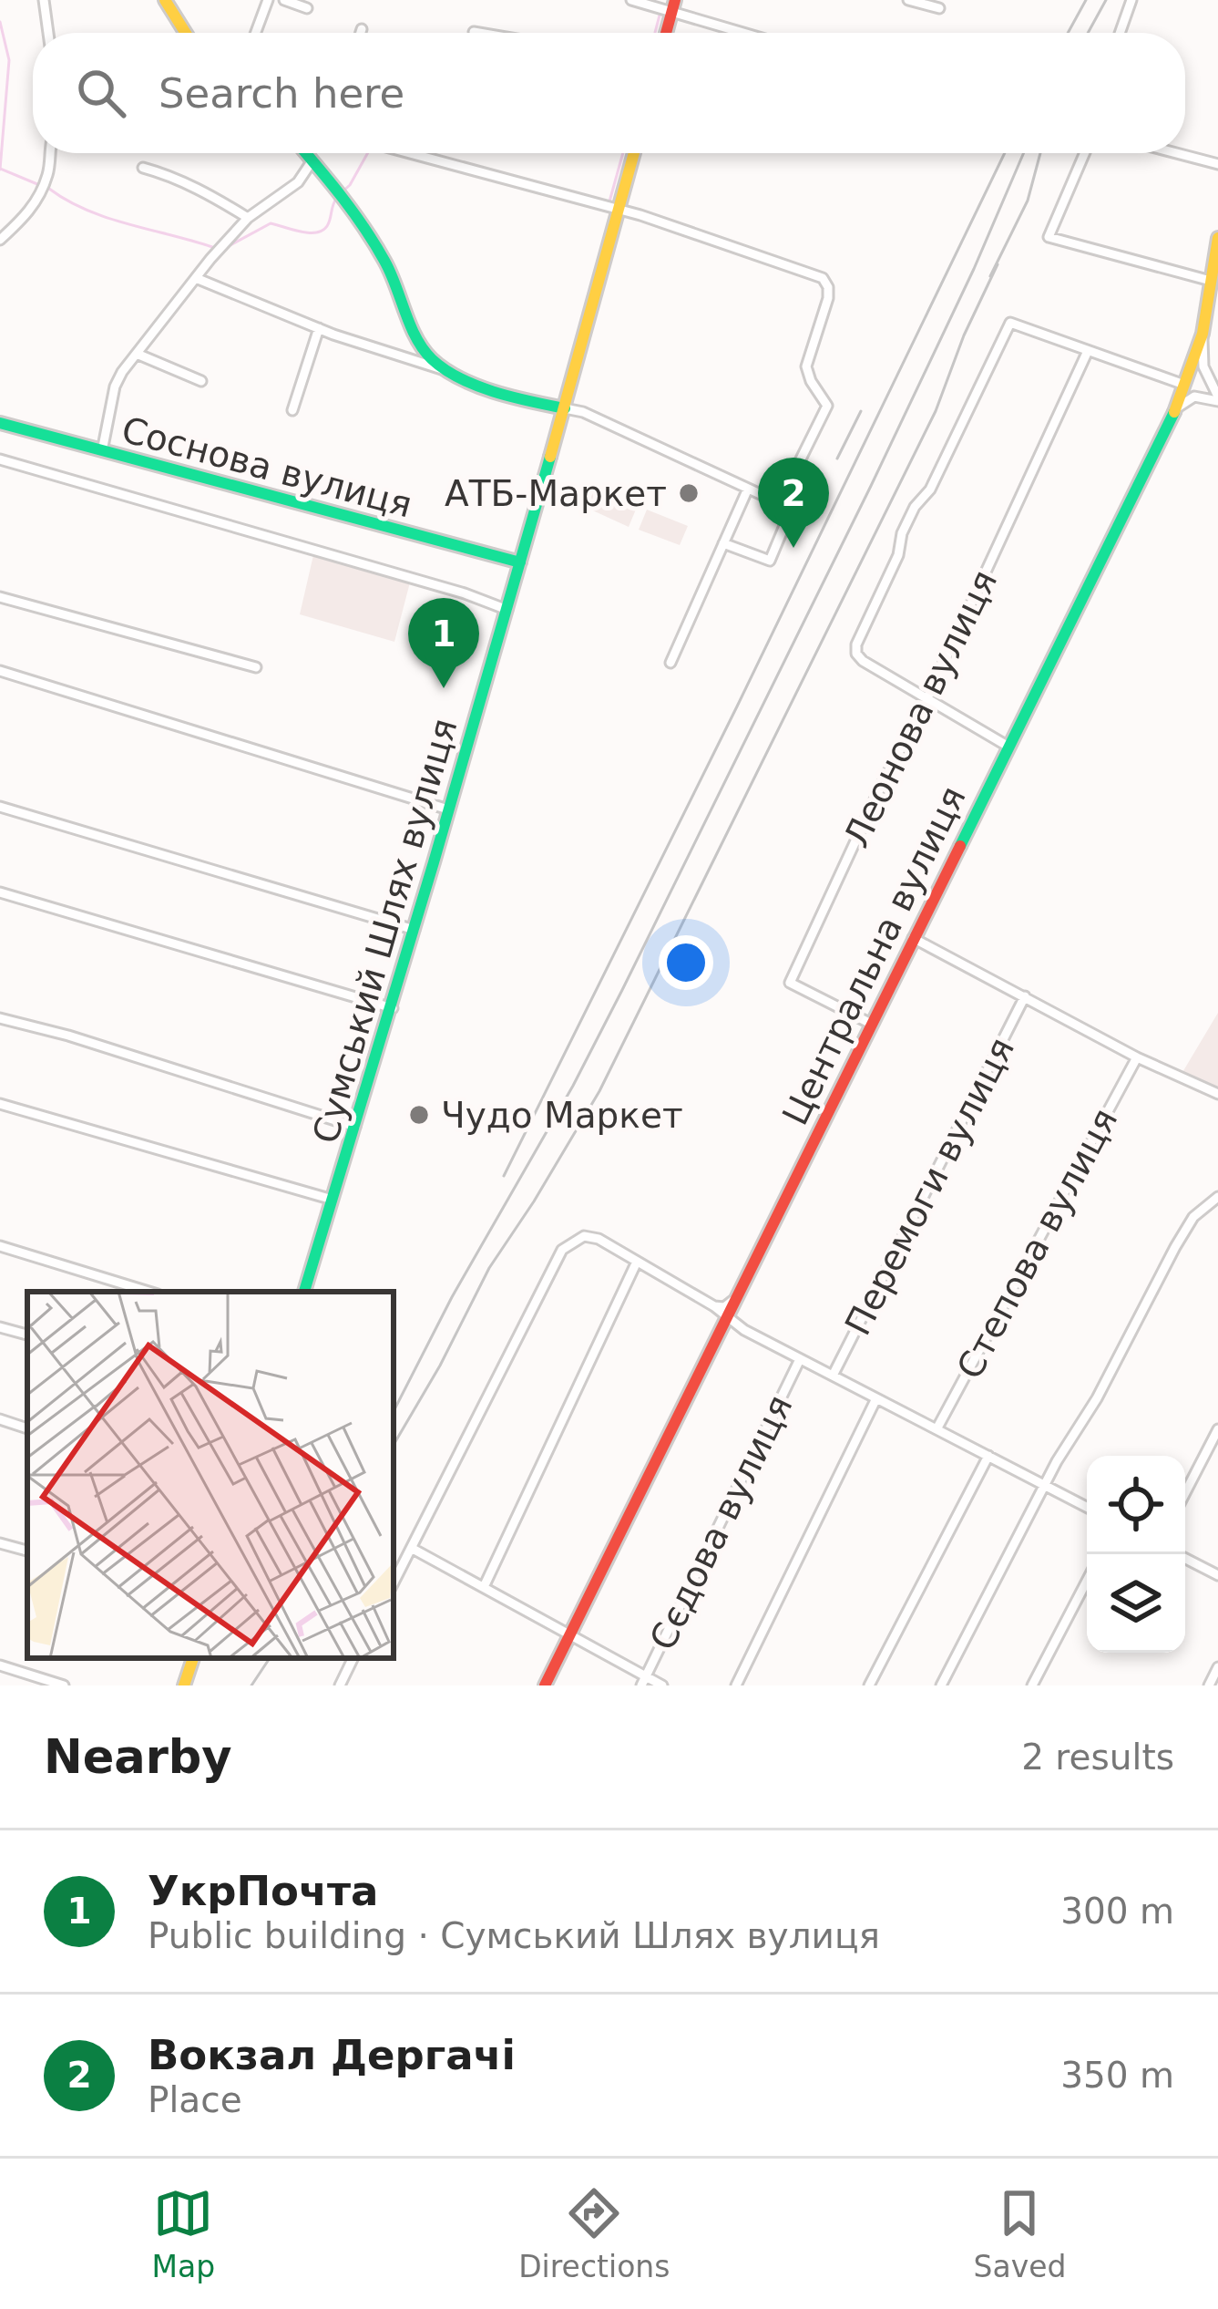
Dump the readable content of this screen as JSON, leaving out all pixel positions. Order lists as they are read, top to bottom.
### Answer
{
  "streets": {
    "street": [
      "Соснова вулиця",
      "Леонова вулиця",
      "Сумський Шлях вулиця",
      "Центральна вулиця",
      "Перемоги вулиця",
      "Степова вулиця",
      "Сєдова вулиця"
    ]
  },
  "crossings": [
    ["Соснова вулиця", "Сумський Шлях вулиця"],
    ["Леонова вулиця", "Центральна вулиця"]
  ],
  "places": ["АТБ-Маркет", "Чудо Маркет"],
  "page": {
    "search": "Search here",
    "pins": ["2", "1"],
    "heading": ["Nearby", "2 results"],
    "list": [
      {
        "mark": "1",
        "name": "УкрПочта",
        "note": "Public building · Сумський Шлях вулиця",
        "value": "300 m"
      },
      {
        "mark": "2",
        "name": "Вокзал Дергачі",
        "note": "Place",
        "value": "350 m"
      }
    ],
    "nav": ["Map", "Directions", "Saved"]
  }
}
